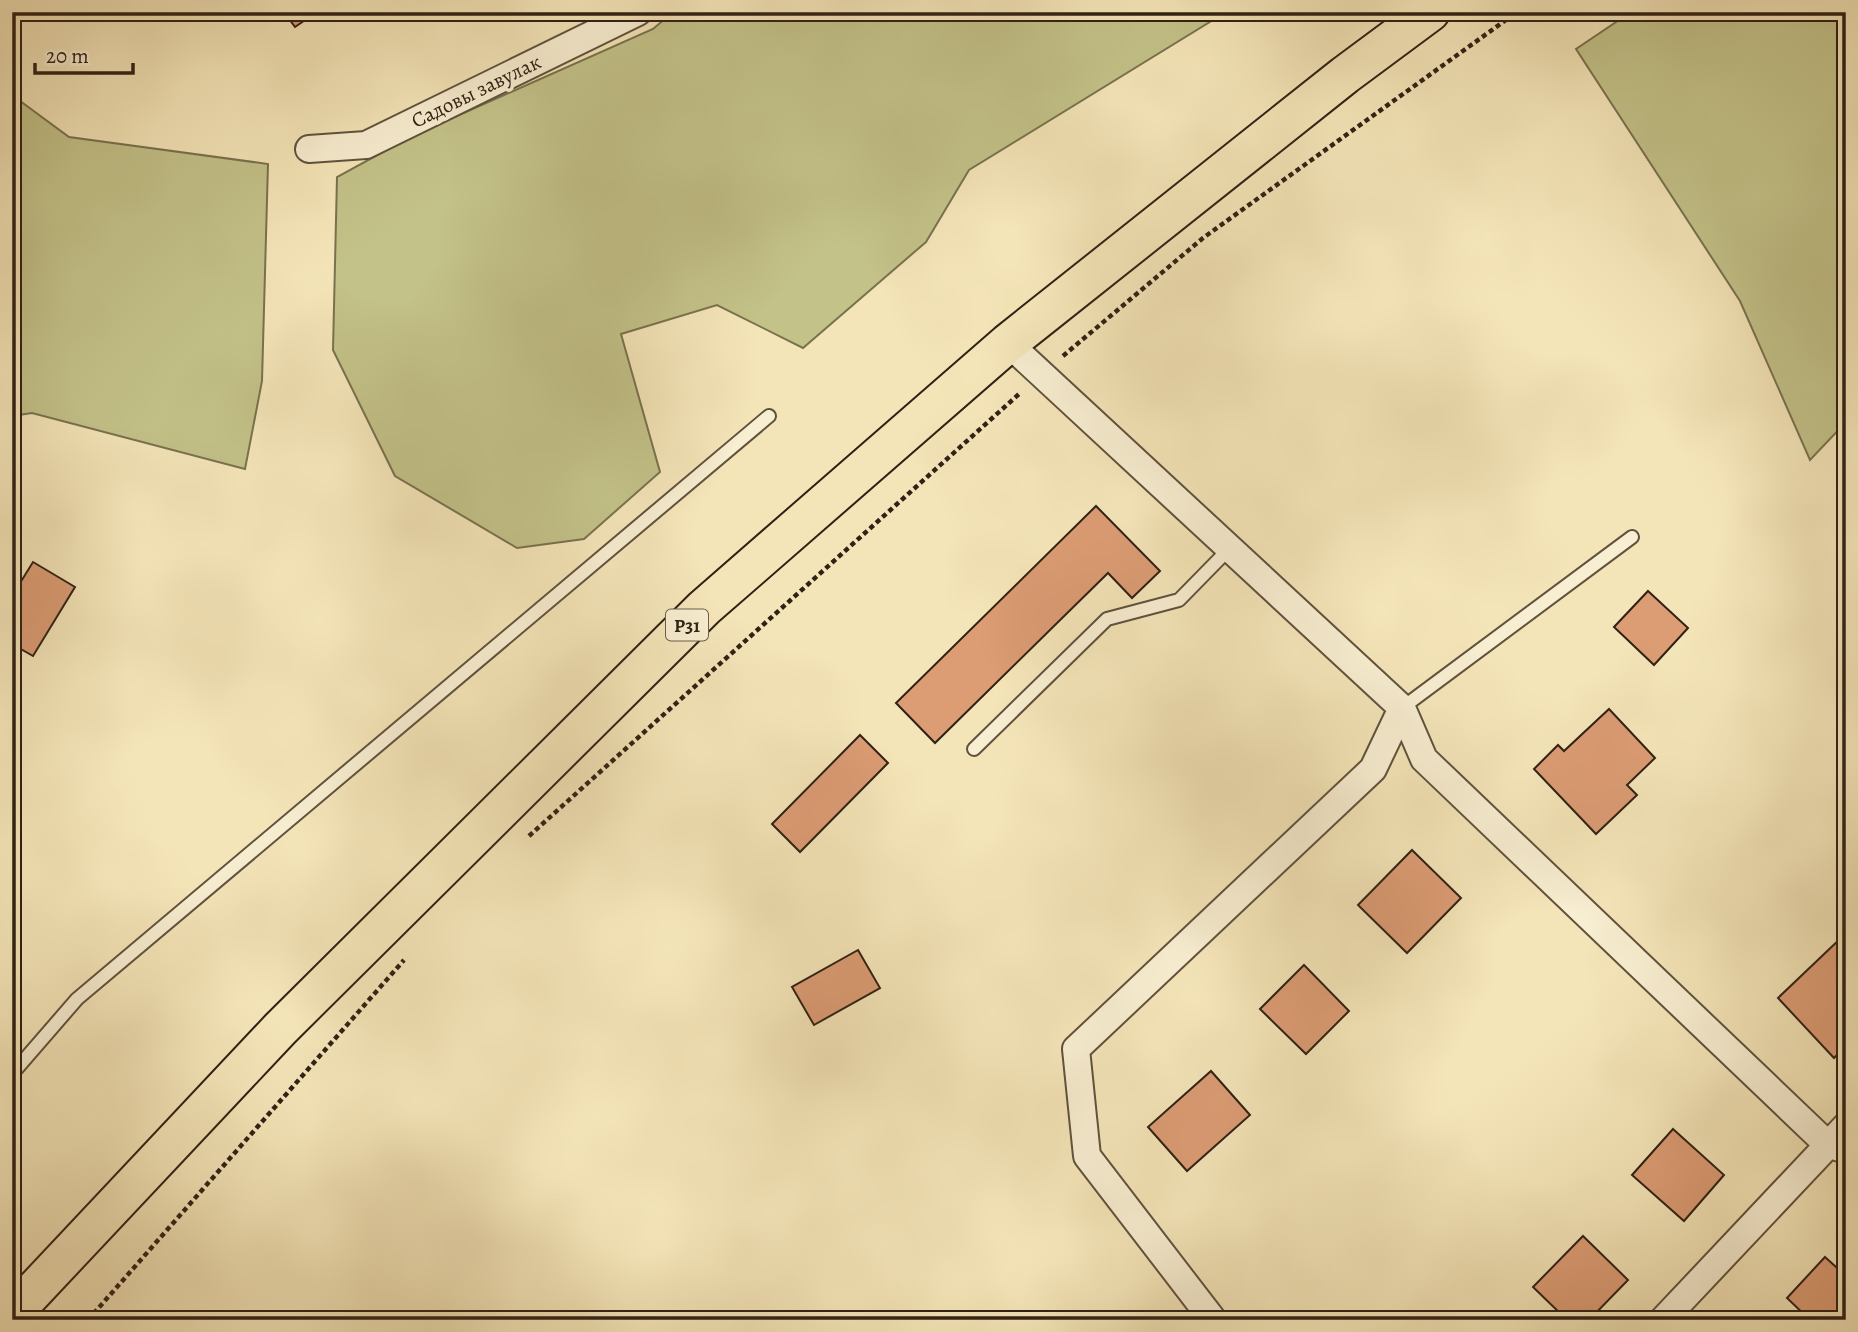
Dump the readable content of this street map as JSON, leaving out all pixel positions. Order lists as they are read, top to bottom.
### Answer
{
  "streets": {
    "main road": ["Р31"],
    "street": ["Садовы завулак"]
  },
  "scale_bar": "20 m"
}
